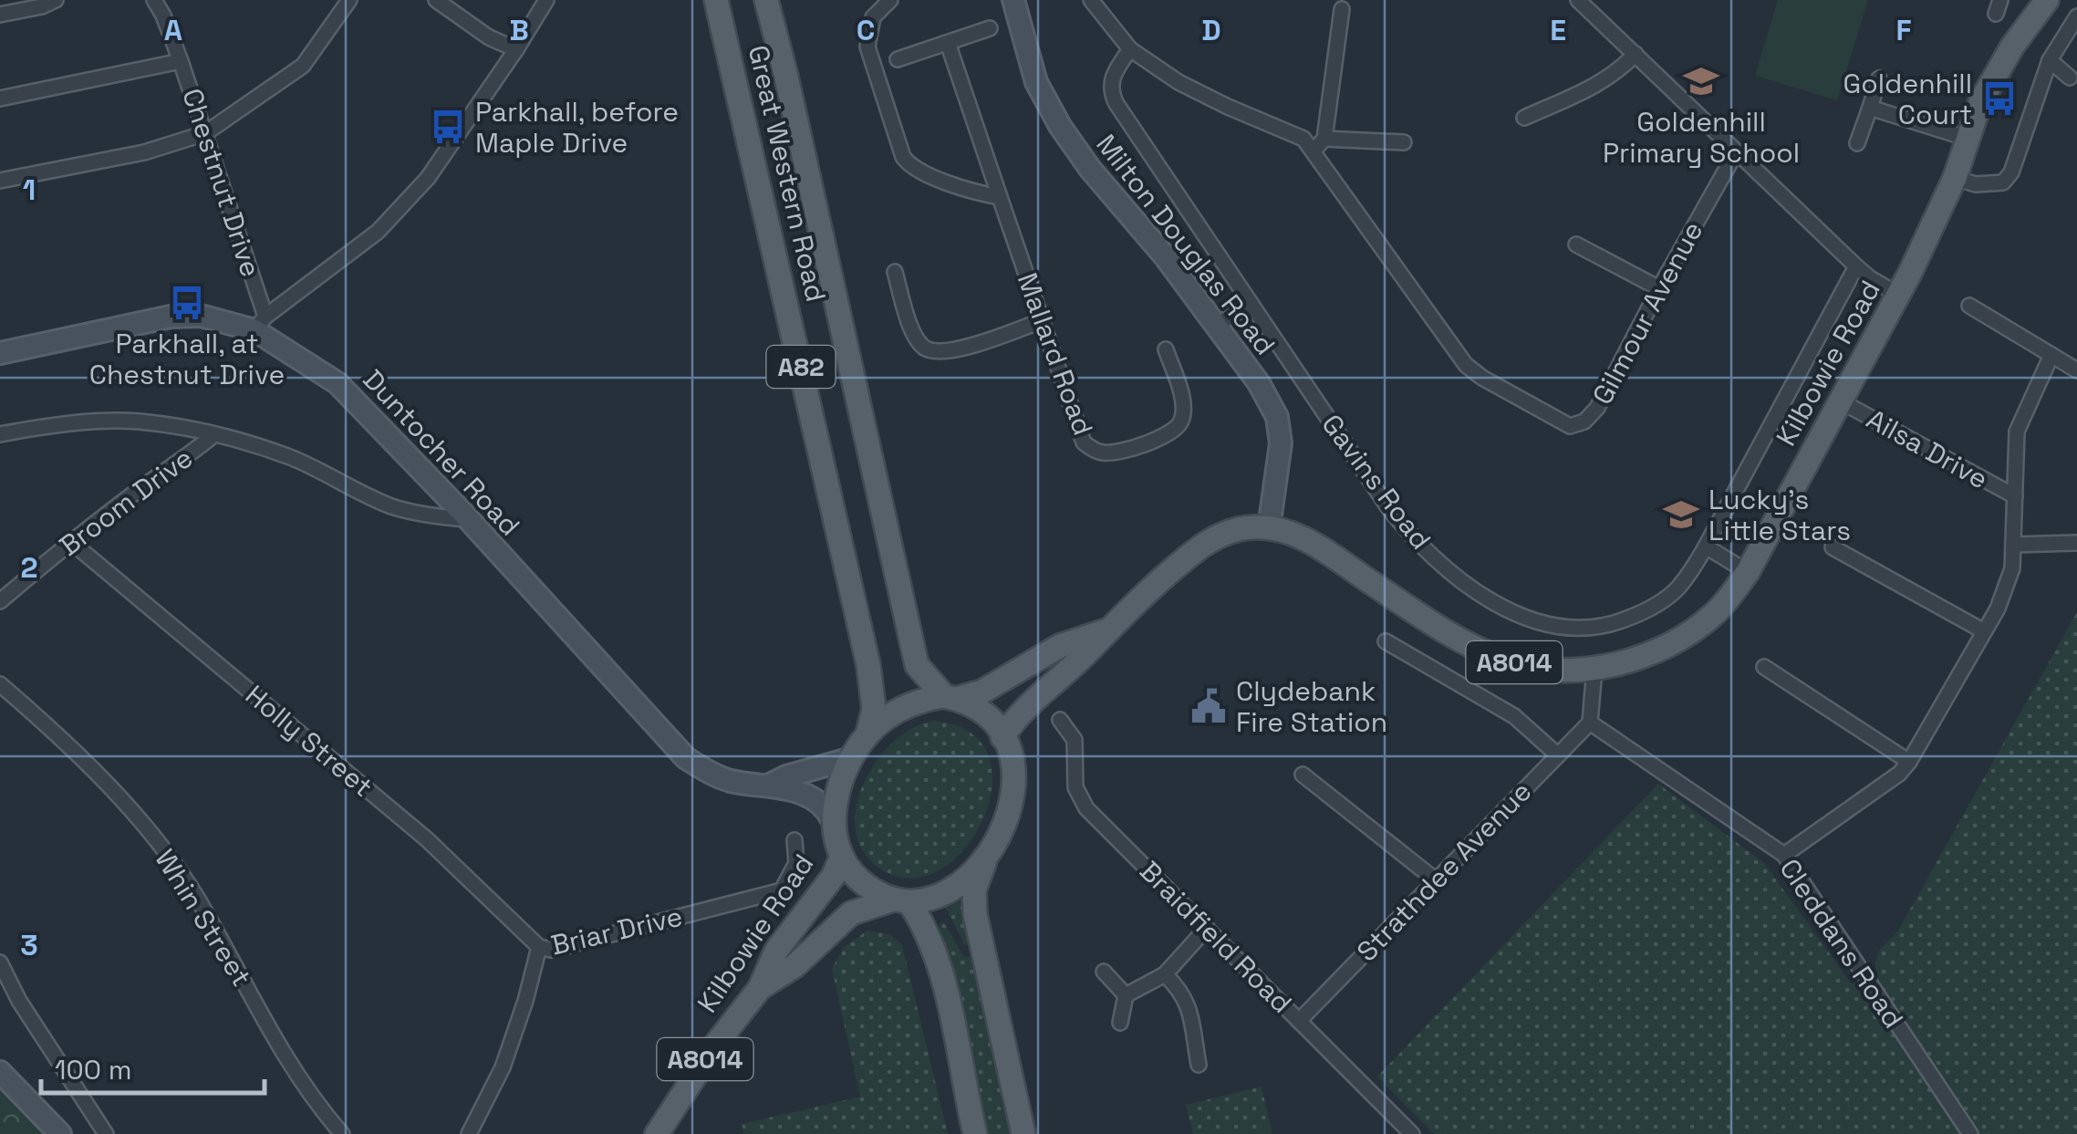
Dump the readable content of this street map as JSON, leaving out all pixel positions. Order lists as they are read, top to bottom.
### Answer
{
  "streets": {
    "main road": [
      "Great Western Road",
      "Milton Douglas Road",
      "Kilbowie Road",
      "A82",
      "Duntocher Road",
      "A8014"
    ],
    "street": [
      "Chestnut Drive",
      "Gilmour Avenue",
      "Mallard Road",
      "Ailsa Drive",
      "Gavins Road",
      "Broom Drive",
      "Holly Street",
      "Strathdee Avenue",
      "Whin Street",
      "Briar Drive",
      "Braidfield Road",
      "Cleddans Road"
    ]
  },
  "crossings": [
    ["Great Western Road", "Kilbowie Road"],
    ["Great Western Road", "A82"],
    ["Great Western Road", "Duntocher Road"],
    ["Great Western Road", "A8014"],
    ["Chestnut Drive", "Duntocher Road"],
    ["Milton Douglas Road", "Kilbowie Road"],
    ["Gilmour Avenue", "Gavins Road"],
    ["Kilbowie Road", "A82"],
    ["Kilbowie Road", "Ailsa Drive"],
    ["Kilbowie Road", "Duntocher Road"],
    ["Kilbowie Road", "A8014"],
    ["A82", "Duntocher Road"],
    ["A82", "A8014"],
    ["Duntocher Road", "Broom Drive"],
    ["Duntocher Road", "A8014"],
    ["Broom Drive", "Holly Street"],
    ["Holly Street", "Briar Drive"],
    ["Strathdee Avenue", "Braidfield Road"],
    ["Strathdee Avenue", "Cleddans Road"]
  ],
  "places": {
    "school or university": ["Goldenhill Primary School", "Lucky's Little Stars"],
    "bus stop": ["Goldenhill Court", "Parkhall, before Maple Drive", "Parkhall, at Chestnut Drive"],
    "public building": ["Clydebank Fire Station"]
  },
  "scale_bar": "100 m",
  "grid": {
    "columns": [
      "A",
      "B",
      "C",
      "D",
      "E",
      "F"
    ],
    "rows": ["1", "2", "3"]
  }
}
